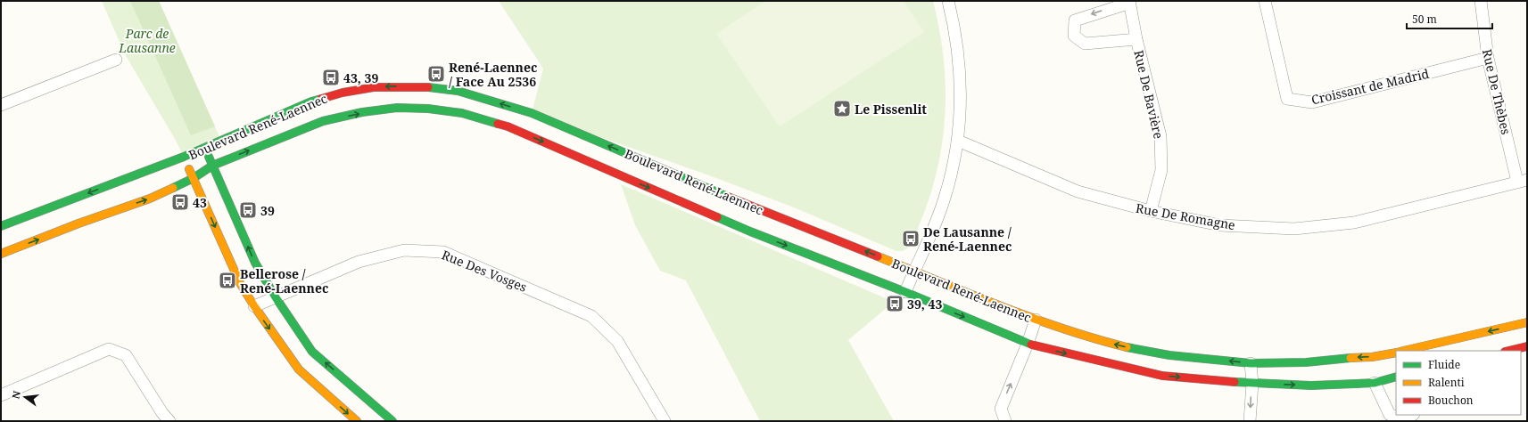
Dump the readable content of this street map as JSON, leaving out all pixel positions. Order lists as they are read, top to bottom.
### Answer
{
  "streets": {
    "street": [
      "Croissant de Madrid",
      "Rue De Thèbes",
      "Rue De Bavière",
      "Boulevard René-Laennec",
      "Rue De Romagne",
      "Rue Des Vosges"
    ]
  },
  "crossings": [
    ["Croissant de Madrid", "Rue De Thèbes"],
    ["Rue De Thèbes", "Rue De Romagne"],
    ["Rue De Bavière", "Rue De Romagne"]
  ],
  "parks": ["Parc de Lausanne"],
  "places": {
    "bus stop": [
      "René-Laennec / Face Au 2536",
      "43, 39",
      "43",
      "39",
      "De Lausanne / René-Laennec",
      "Bellerose / René-Laennec",
      "39, 43"
    ],
    "place": ["Le Pissenlit"]
  },
  "legend": ["Fluide", "Ralenti", "Bouchon"],
  "scale_bar": "50 m",
  "north": "left"
}
